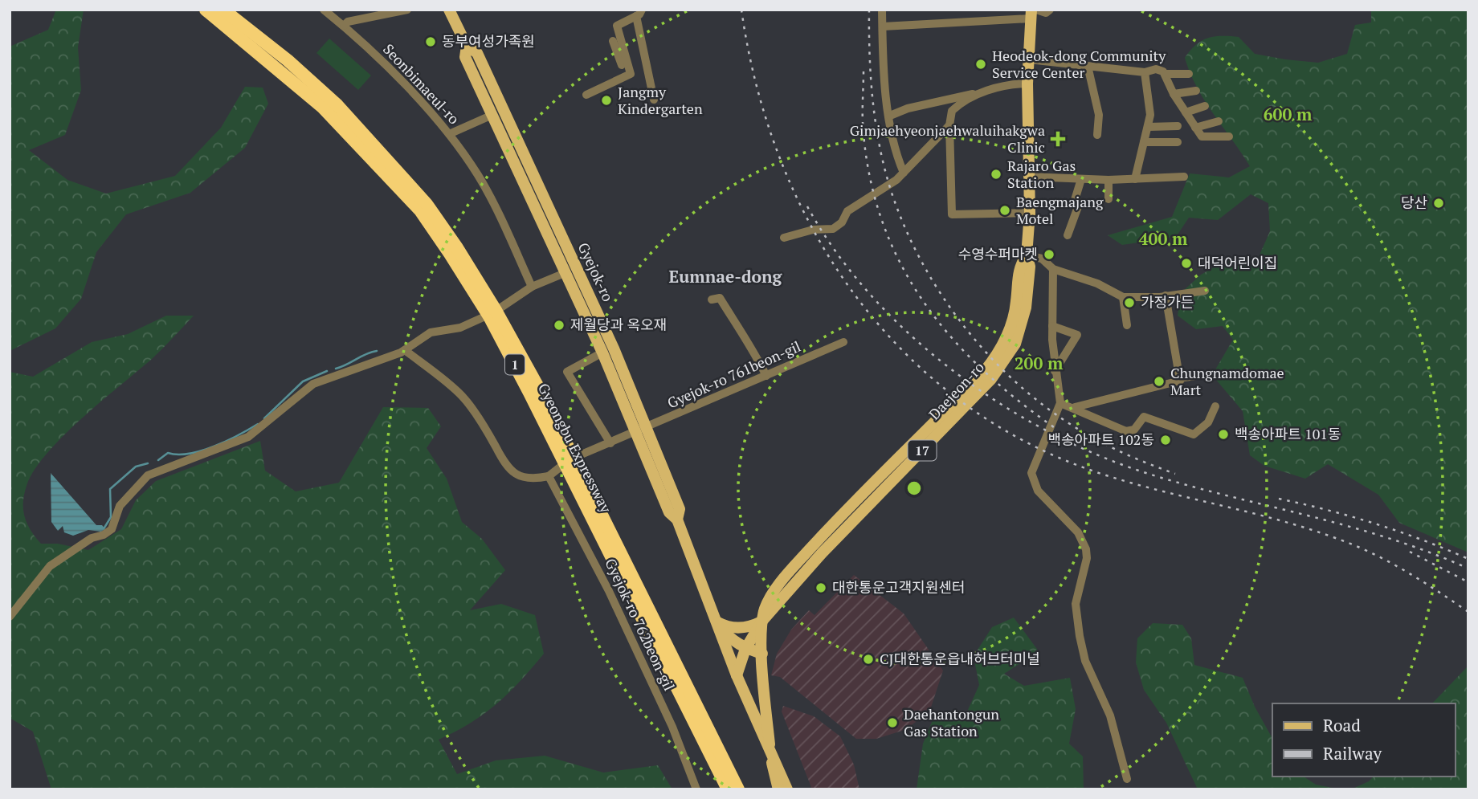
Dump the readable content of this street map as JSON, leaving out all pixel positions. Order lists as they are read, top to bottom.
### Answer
{
  "streets": {
    "highway": ["1", "Gyeongbu Expressway"],
    "main road": ["Gyejok-ro", "Daejeon-ro", "17"],
    "street": ["Seonbimaeul-ro", "Gyejok-ro 761beon-gil", "Gyejok-ro 762beon-gil"]
  },
  "crossings": [
    ["Gyejok-ro", "Gyejok-ro 761beon-gil"],
    ["Gyejok-ro", "Daejeon-ro"]
  ],
  "districts": ["Eumnae-dong"],
  "places": {
    "other": [
      "동부여성가족원",
      "Heodeok-dong Community Service Center",
      "Jangmy Kindergarten",
      "Rajaro Gas Station",
      "당산",
      "Baengmajang Motel",
      "수영수퍼마켓",
      "대덕어린이집",
      "가정가든",
      "제월당과 옥오재",
      "Chungnamdomae Mart",
      "백송아파트 101동",
      "백송아파트 102동",
      "대한통운고객지원센터",
      "CJ대한통운읍내허브터미널",
      "Daehantongun Gas Station"
    ],
    "health": ["Gimjaehyeonjaehwaluihakgwa Clinic"]
  },
  "legend": ["Road", "Railway"],
  "rings": ["600 m", "400 m", "200 m"]
}
